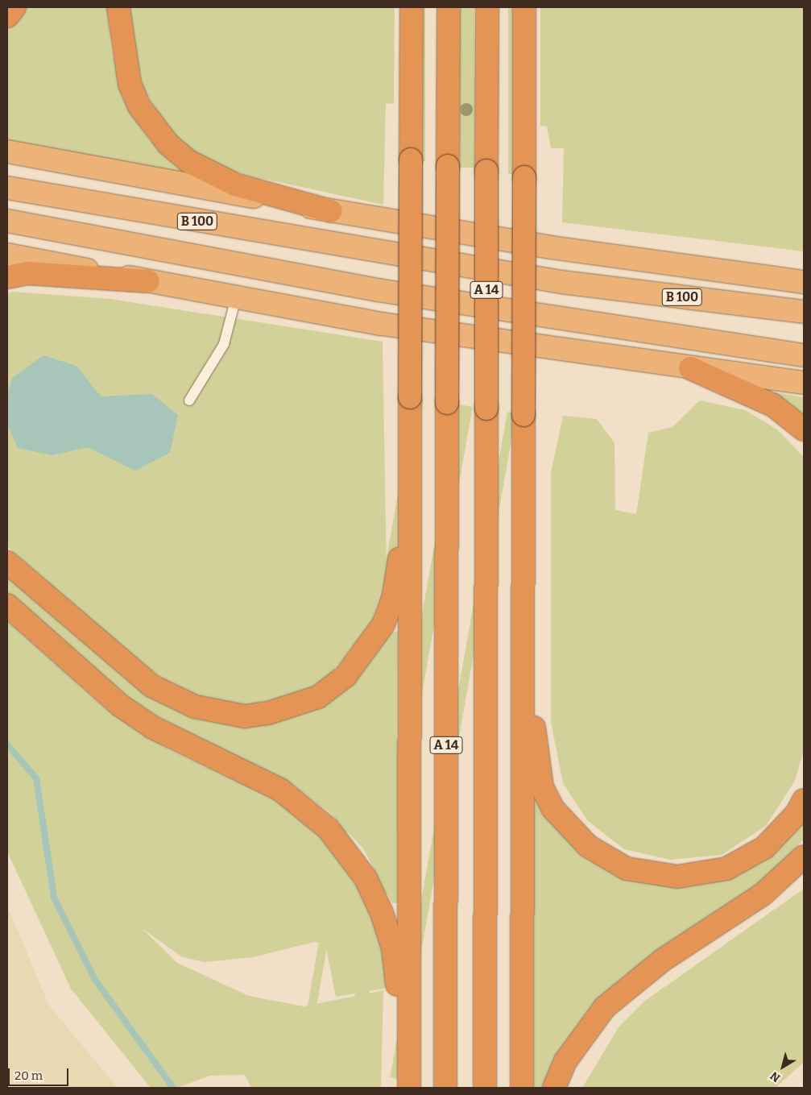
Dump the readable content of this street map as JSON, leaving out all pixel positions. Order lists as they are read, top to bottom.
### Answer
{
  "streets": {
    "highway": ["B 100", "A 14"]
  },
  "scale_bar": "20 m",
  "north": "bottom left"
}
